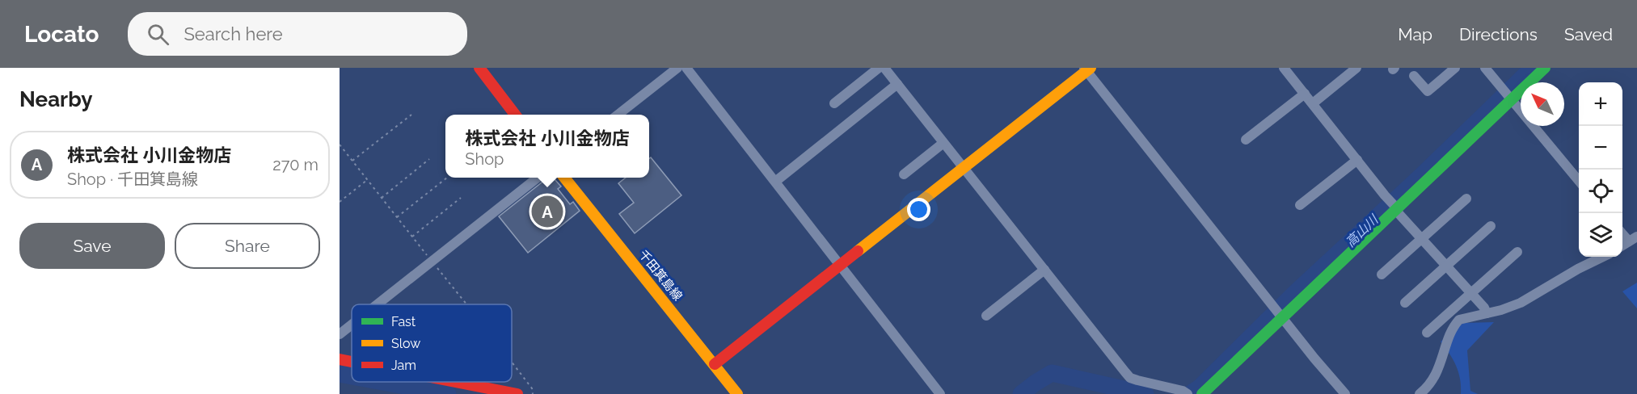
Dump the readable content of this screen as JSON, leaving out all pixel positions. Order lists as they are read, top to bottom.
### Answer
{
  "streets": {
    "street": ["千田箕島線"]
  },
  "water": ["高山川"],
  "legend": ["Fast", "Slow", "Jam"],
  "north": "top left",
  "page": {
    "header": "Locato",
    "search": "Search here",
    "nav": ["Map", "Directions", "Saved"],
    "heading": "Nearby",
    "map_buttons": ["+", "−"],
    "popup": ["株式会社 小川金物店", "Shop"],
    "list": [
      {
        "mark": "A",
        "name": "株式会社 小川金物店",
        "note": "Shop · 千田箕島線",
        "value": "270 m"
      }
    ],
    "pins": "A",
    "buttons": ["Save", "Share"]
  }
}
